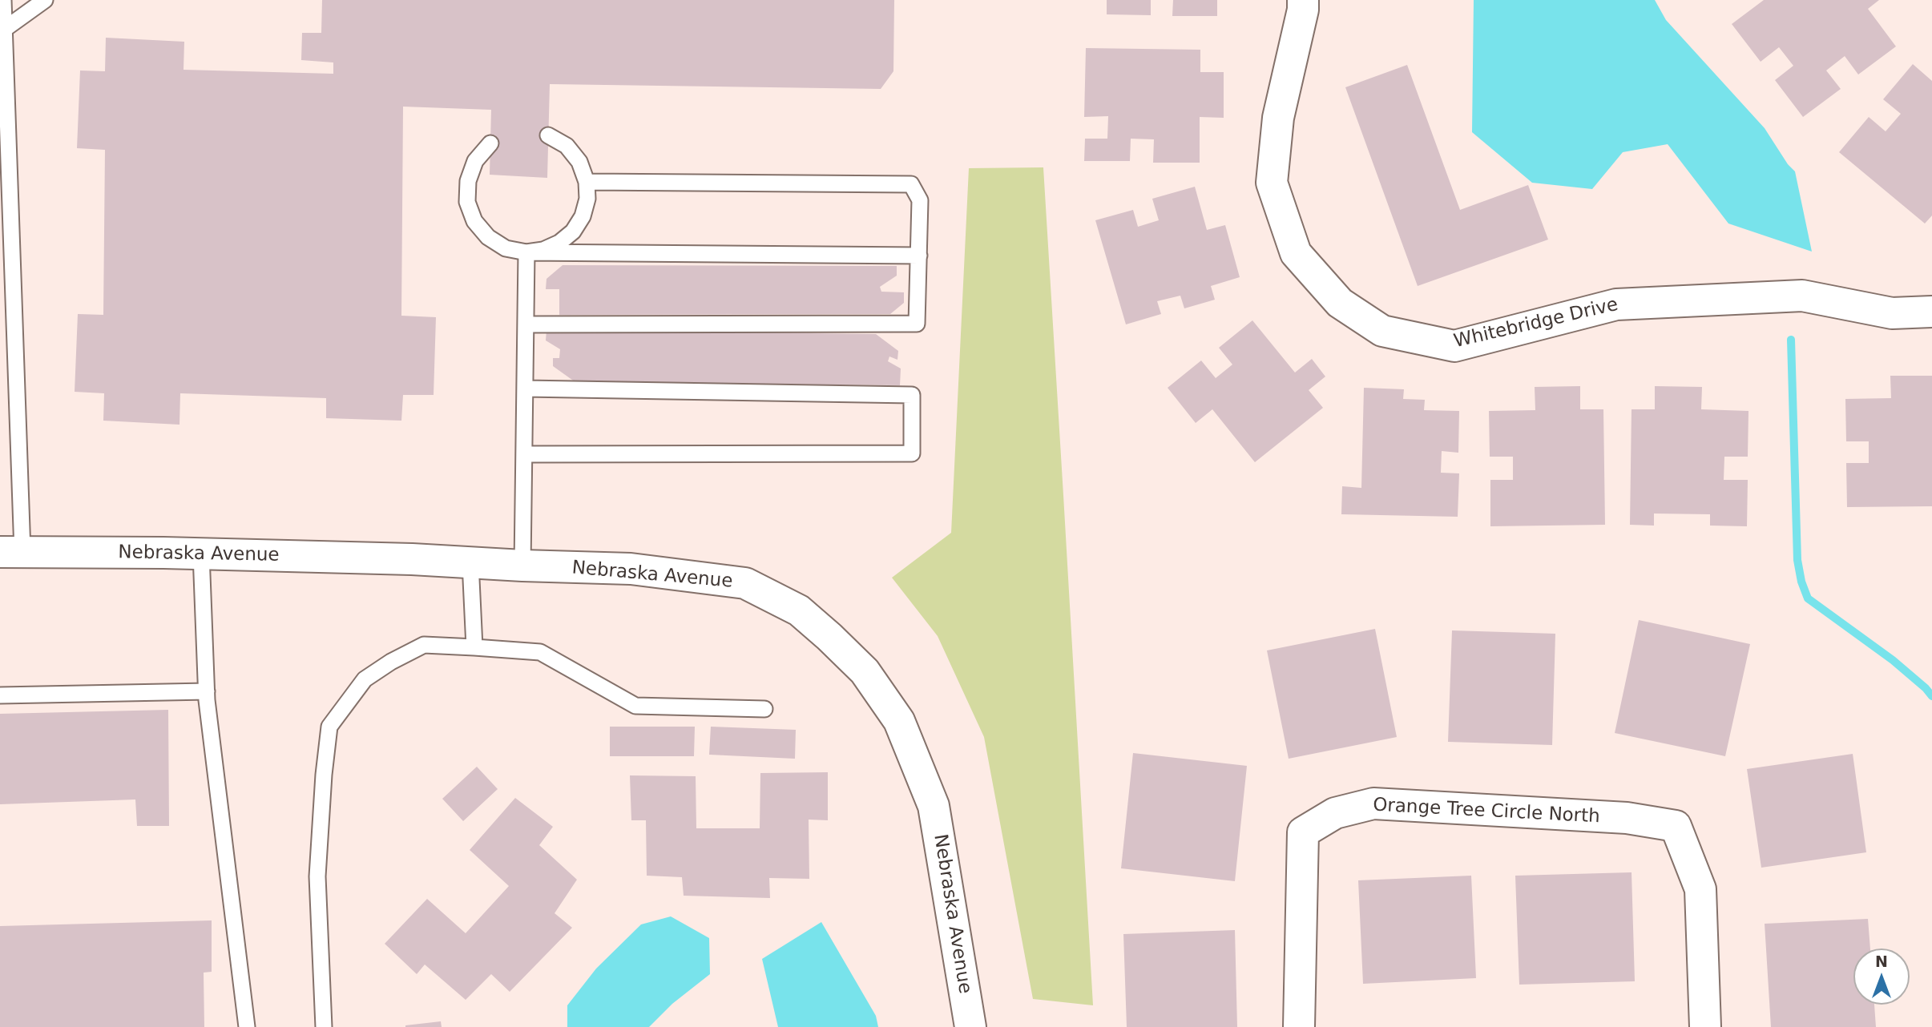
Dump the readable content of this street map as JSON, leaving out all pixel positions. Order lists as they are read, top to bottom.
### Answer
{
  "streets": {
    "street": ["Whitebridge Drive", "Nebraska Avenue", "Orange Tree Circle North"]
  },
  "north": "top"
}
